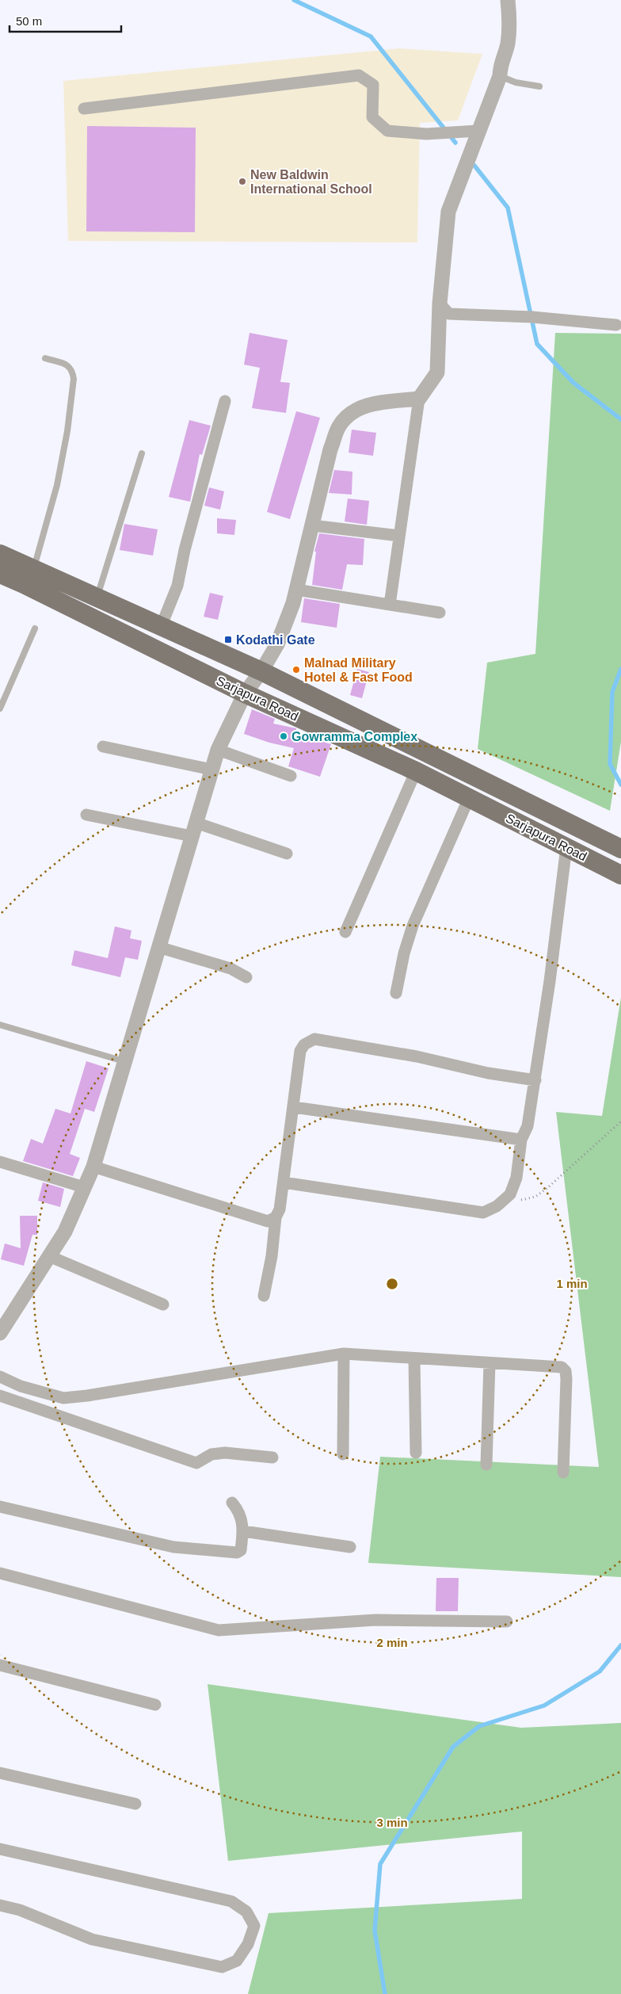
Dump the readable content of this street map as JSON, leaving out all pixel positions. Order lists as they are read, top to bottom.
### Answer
{
  "streets": {
    "main road": ["Sarjapura Road"]
  },
  "places": {
    "other": ["New Baldwin International School", "Malnad Military Hotel & Fast Food", "Gowramma Complex"],
    "transit": ["Kodathi Gate"]
  },
  "scale_bar": "50 m",
  "rings": ["1 min", "2 min", "3 min"]
}
